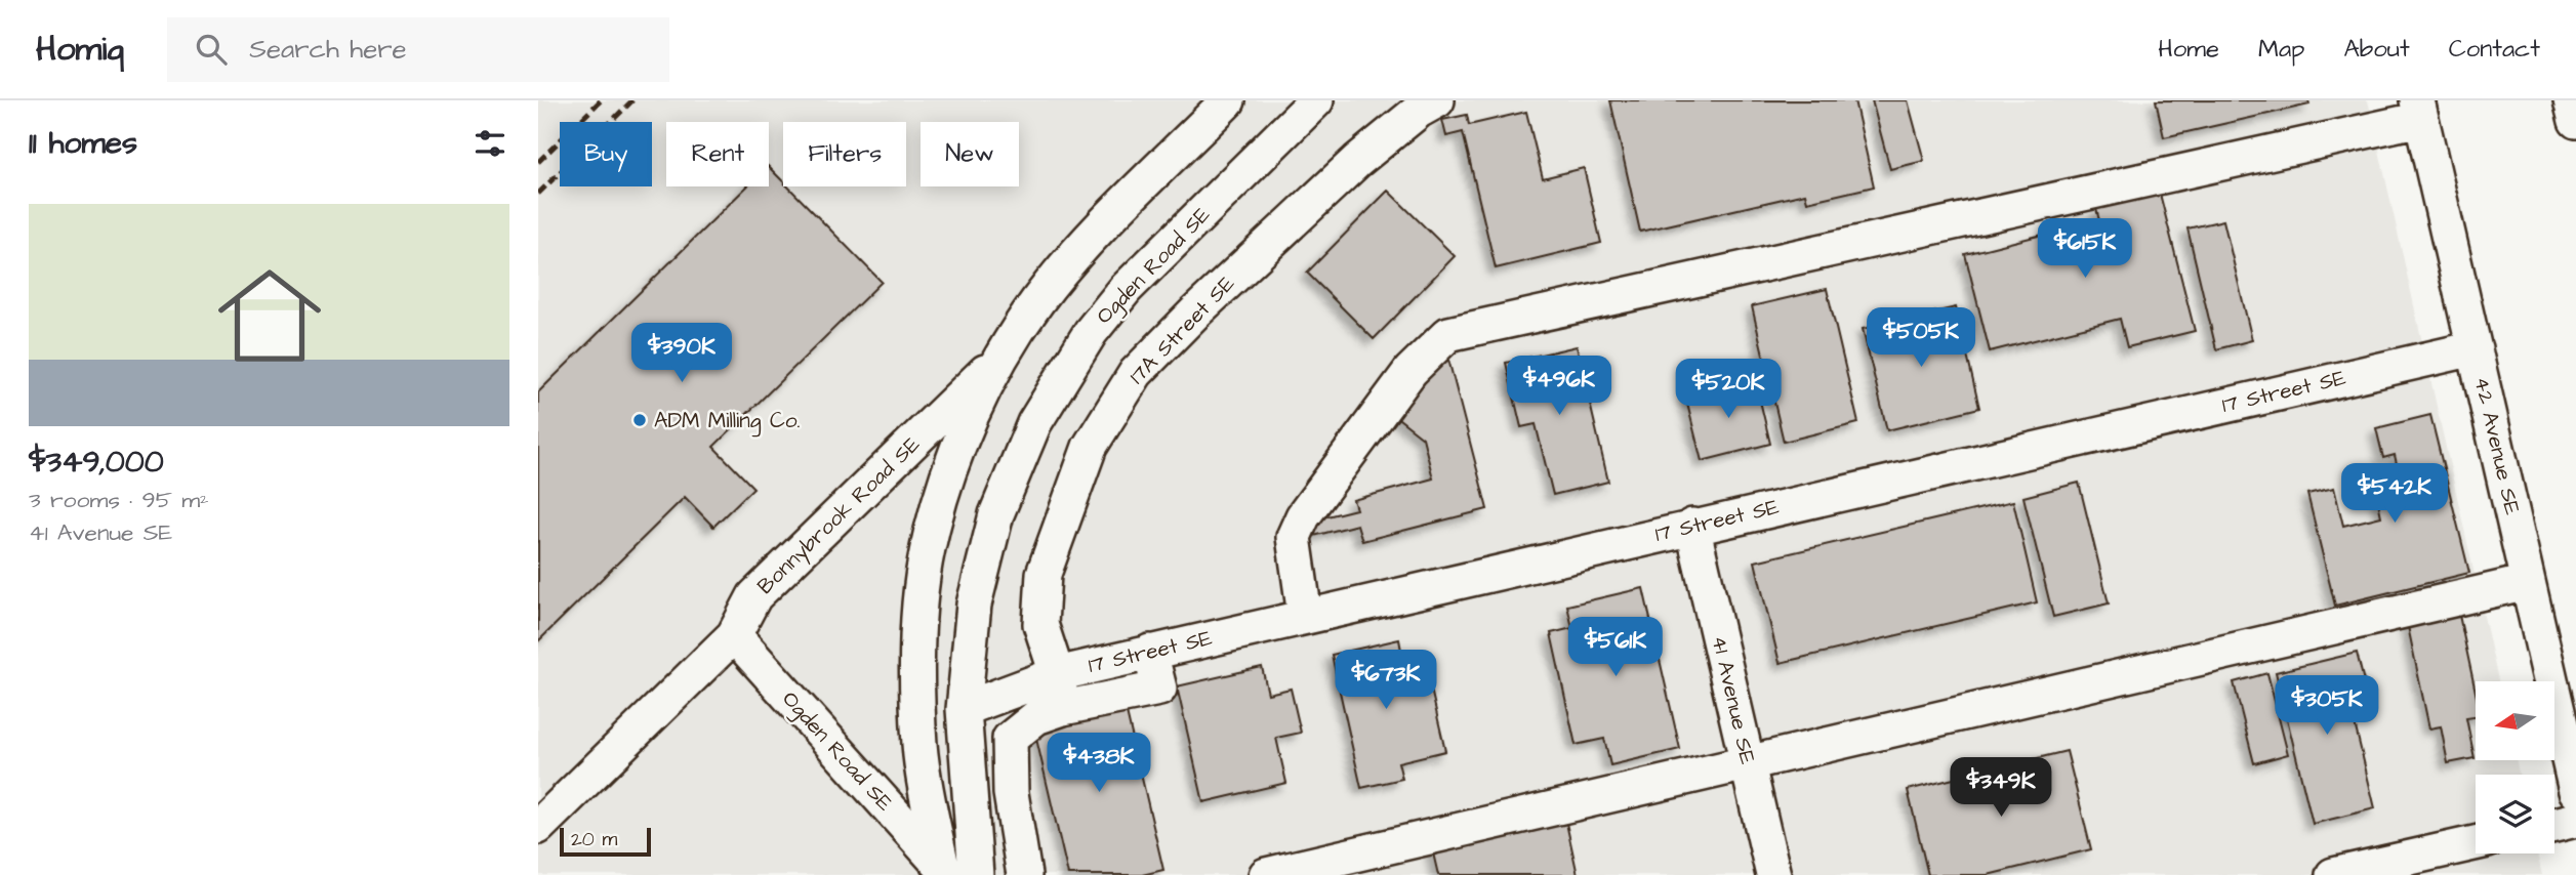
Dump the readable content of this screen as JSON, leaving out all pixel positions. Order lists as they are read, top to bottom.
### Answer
{
  "streets": {
    "street": [
      "Ogden Road SE",
      "17A Street SE",
      "17 Street SE",
      "42 Avenue SE",
      "Bonnybrook Road SE",
      "41 Avenue SE"
    ]
  },
  "crossings": [
    ["Ogden Road SE", "17 Street SE"],
    ["Ogden Road SE", "Bonnybrook Road SE"],
    ["17A Street SE", "17 Street SE"],
    ["17 Street SE", "42 Avenue SE"],
    ["17 Street SE", "41 Avenue SE"]
  ],
  "places": ["ADM Milling Co."],
  "scale_bar": "20 m",
  "north": "left",
  "page": {
    "header": "Homiq",
    "search": "Search here",
    "nav": [
      "Home",
      "Map",
      "About",
      "Contact"
    ],
    "heading": "11 homes",
    "chip": [
      "Buy",
      "Rent",
      "Filters",
      "New"
    ],
    "list": [
      {
        "name": "$349,000",
        "note": "3 rooms · 95 m² · 41 Avenue SE"
      }
    ],
    "price": [
      "$615K",
      "$505K",
      "$390K",
      "$496K",
      "$520K",
      "$542K",
      "$561K",
      "$673K",
      "$305K",
      "$438K",
      "$349K"
    ],
    "scale": "20 m"
  }
}
